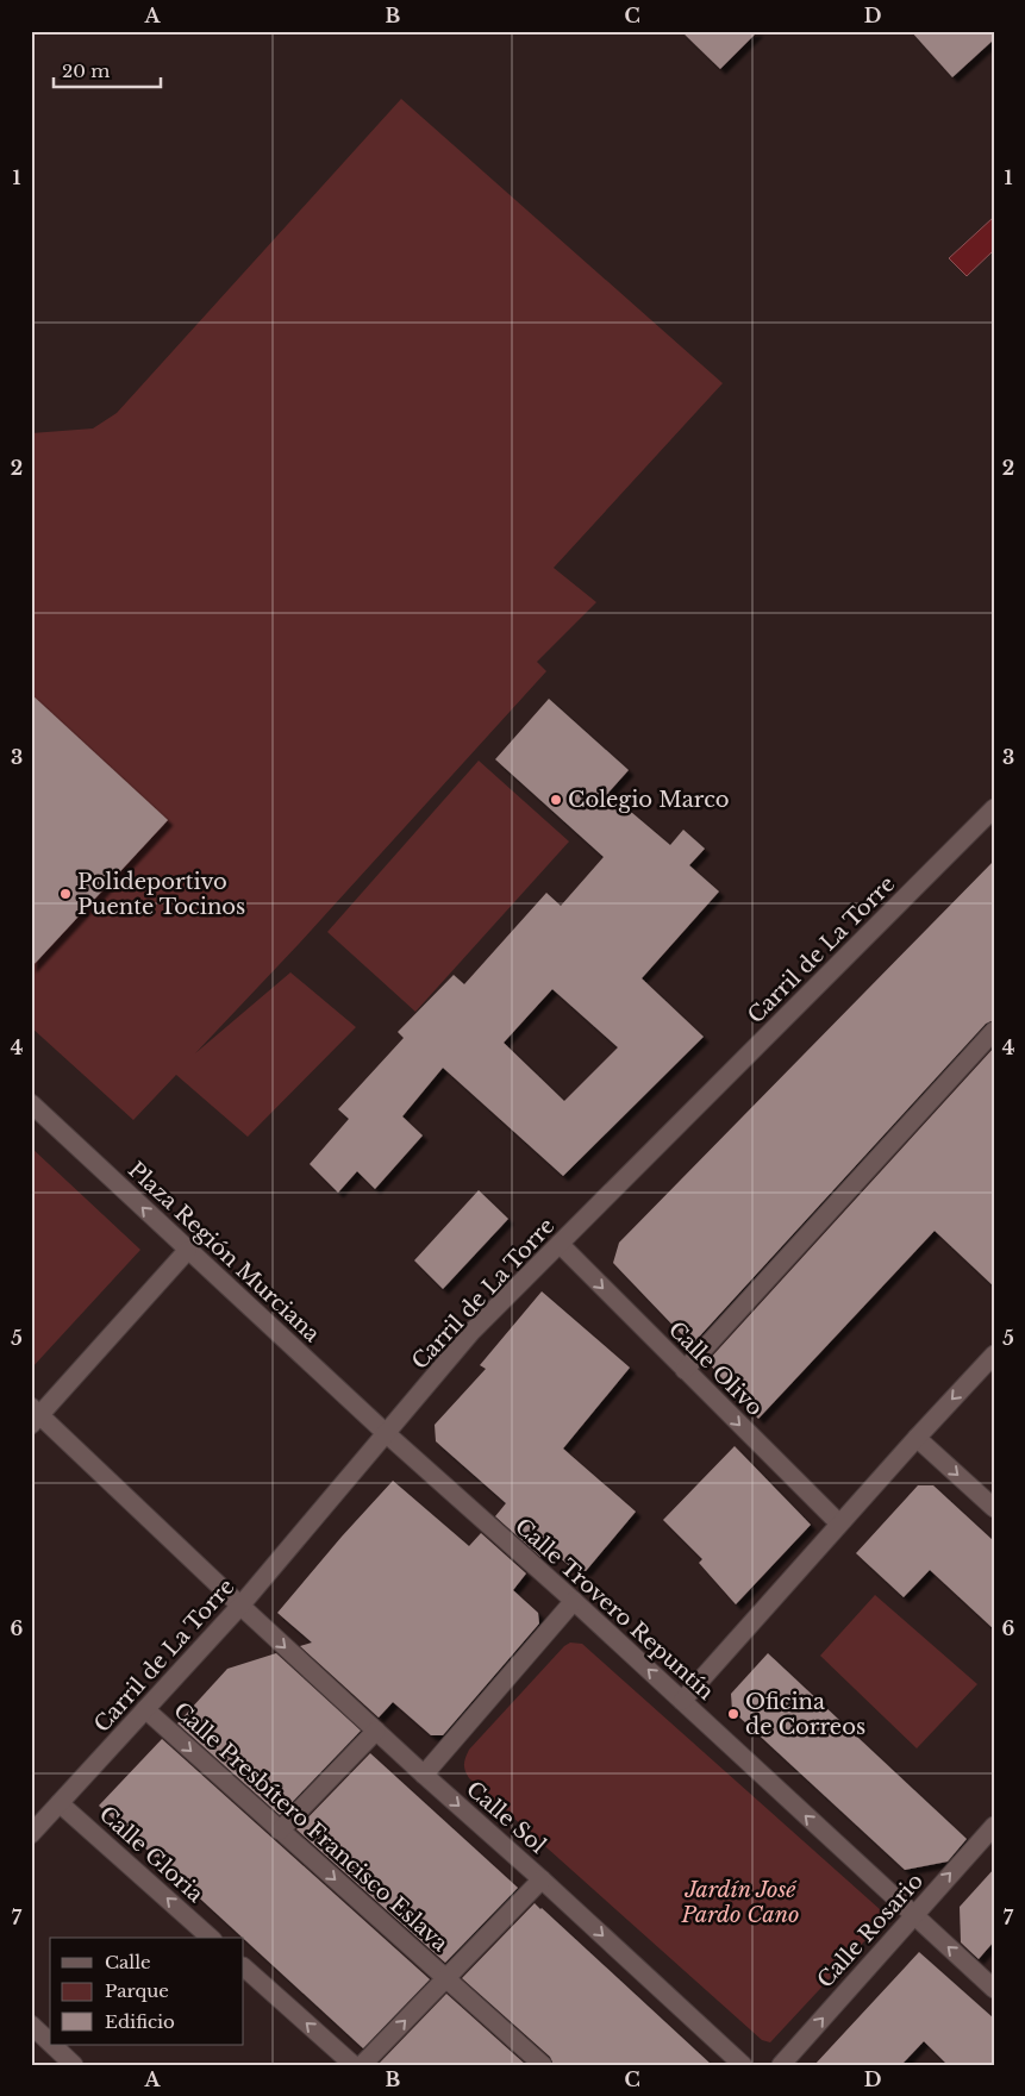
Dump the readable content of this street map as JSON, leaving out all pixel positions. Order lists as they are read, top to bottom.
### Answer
{
  "streets": {
    "street": [
      "Carril de La Torre",
      "Plaza Región Murciana",
      "Calle Olivo",
      "Calle Trovero Repuntín",
      "Calle Sol",
      "Calle Presbítero Francisco Eslava",
      "Calle Gloria",
      "Calle Rosario"
    ]
  },
  "crossings": [
    ["Carril de La Torre", "Plaza Región Murciana"],
    ["Carril de La Torre", "Calle Olivo"],
    ["Carril de La Torre", "Calle Trovero Repuntín"],
    ["Carril de La Torre", "Calle Sol"],
    ["Carril de La Torre", "Calle Presbítero Francisco Eslava"],
    ["Carril de La Torre", "Calle Gloria"],
    ["Plaza Región Murciana", "Calle Trovero Repuntín"],
    ["Calle Trovero Repuntín", "Calle Rosario"]
  ],
  "one_way": [
    "Plaza Región Murciana",
    "Calle Olivo",
    "Calle Trovero Repuntín",
    "Calle Sol",
    "Calle Gloria",
    "Calle Rosario"
  ],
  "parks": ["Jardín José Pardo Cano"],
  "places": ["Colegio Marco", "Polideportivo Puente Tocinos", "Oficina de Correos"],
  "legend": ["Calle", "Parque", "Edificio"],
  "scale_bar": "20 m",
  "grid": {
    "columns": [
      "A",
      "B",
      "C",
      "D"
    ],
    "rows": [
      "1",
      "2",
      "3",
      "4",
      "5",
      "6",
      "7"
    ]
  }
}
